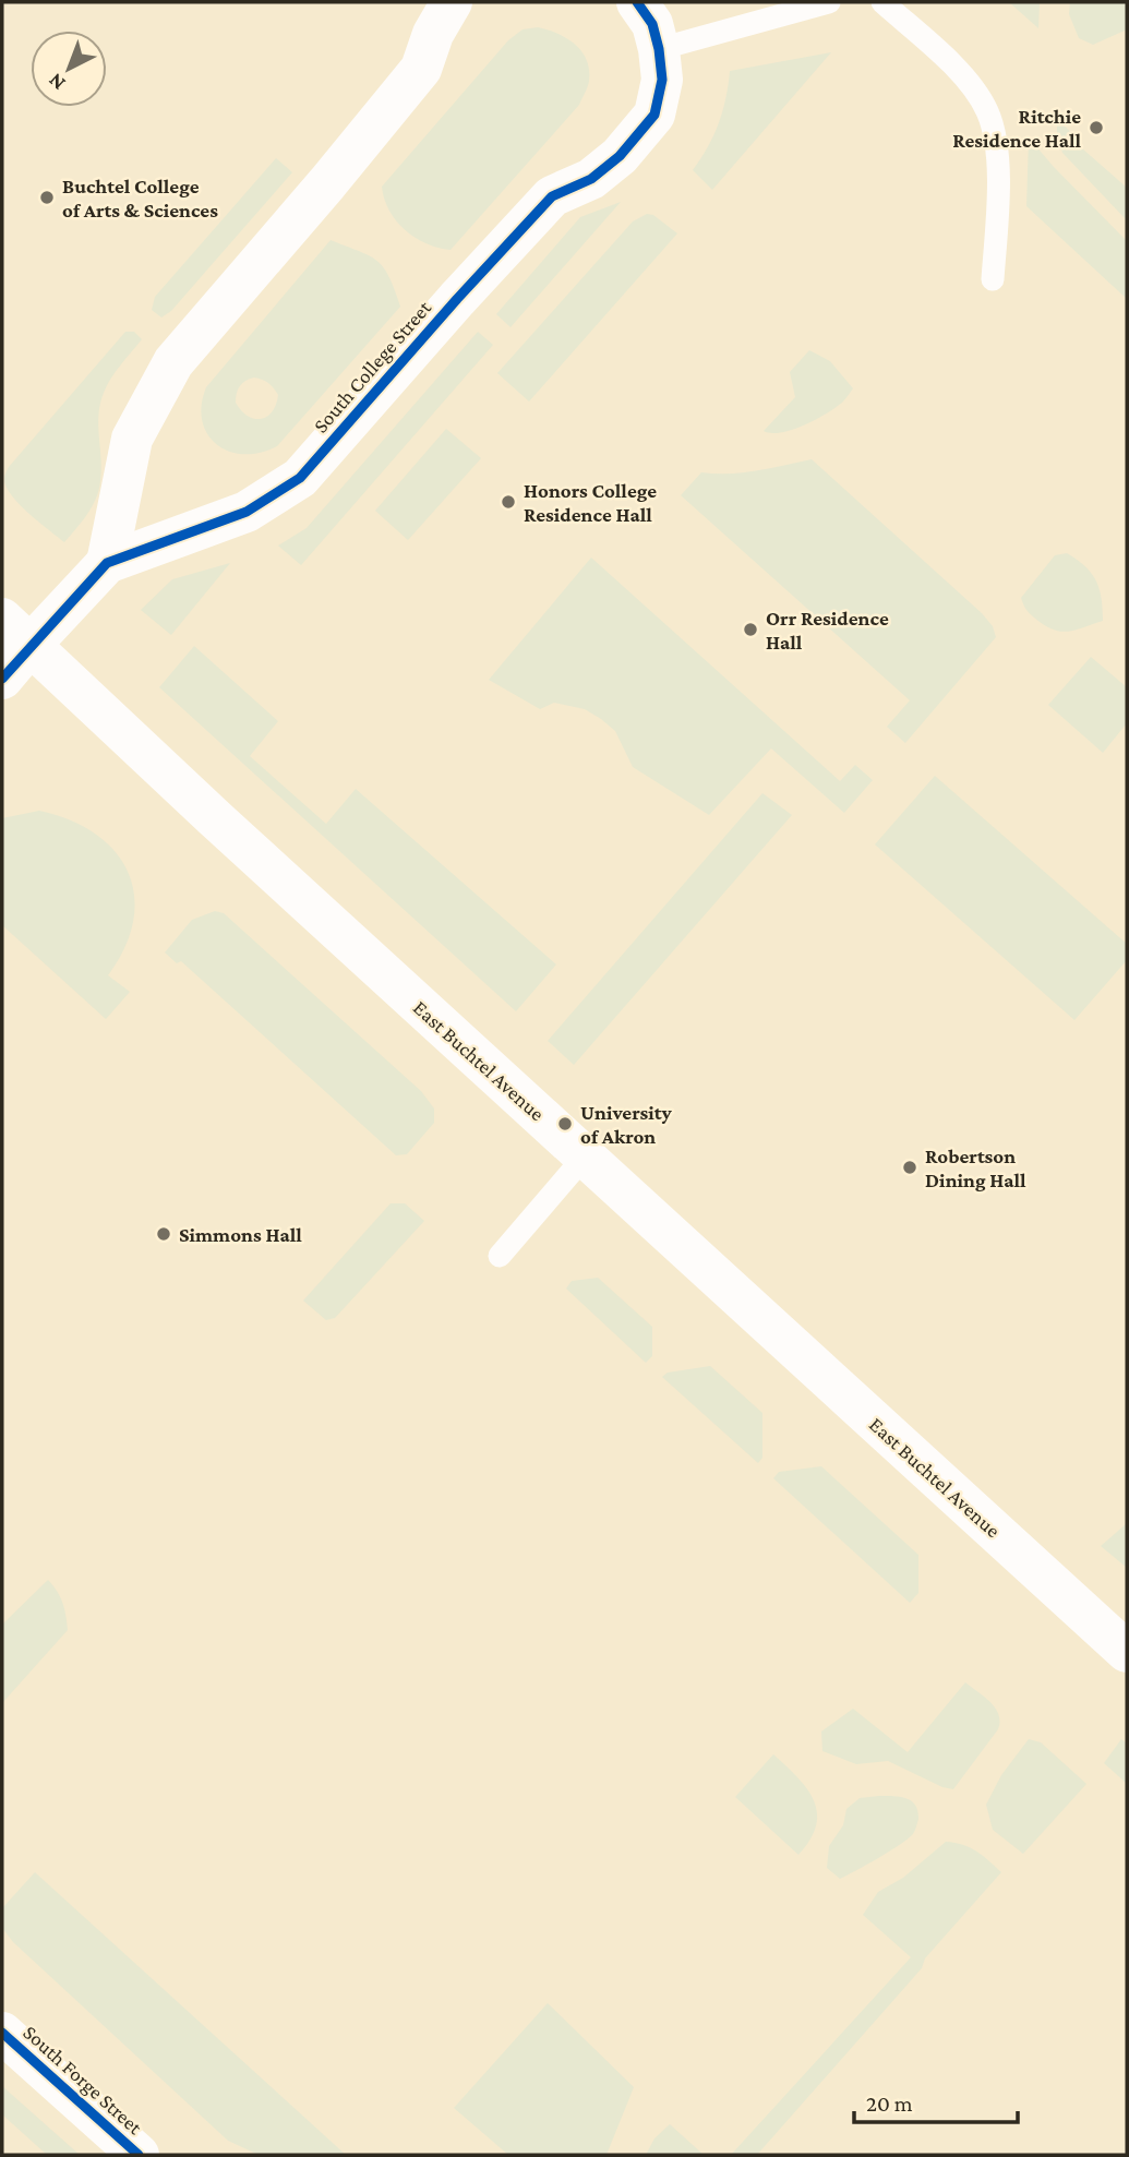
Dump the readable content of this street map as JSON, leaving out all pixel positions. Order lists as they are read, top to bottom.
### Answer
{
  "streets": {
    "street": ["South College Street", "East Buchtel Avenue", "South Forge Street"]
  },
  "crossings": [
    ["South College Street", "East Buchtel Avenue"]
  ],
  "places": [
    "Ritchie Residence Hall",
    "Buchtel College of Arts & Sciences",
    "Honors College Residence Hall",
    "Orr Residence Hall",
    "University of Akron",
    "Robertson Dining Hall",
    "Simmons Hall"
  ],
  "scale_bar": "20 m",
  "north": "bottom left"
}
